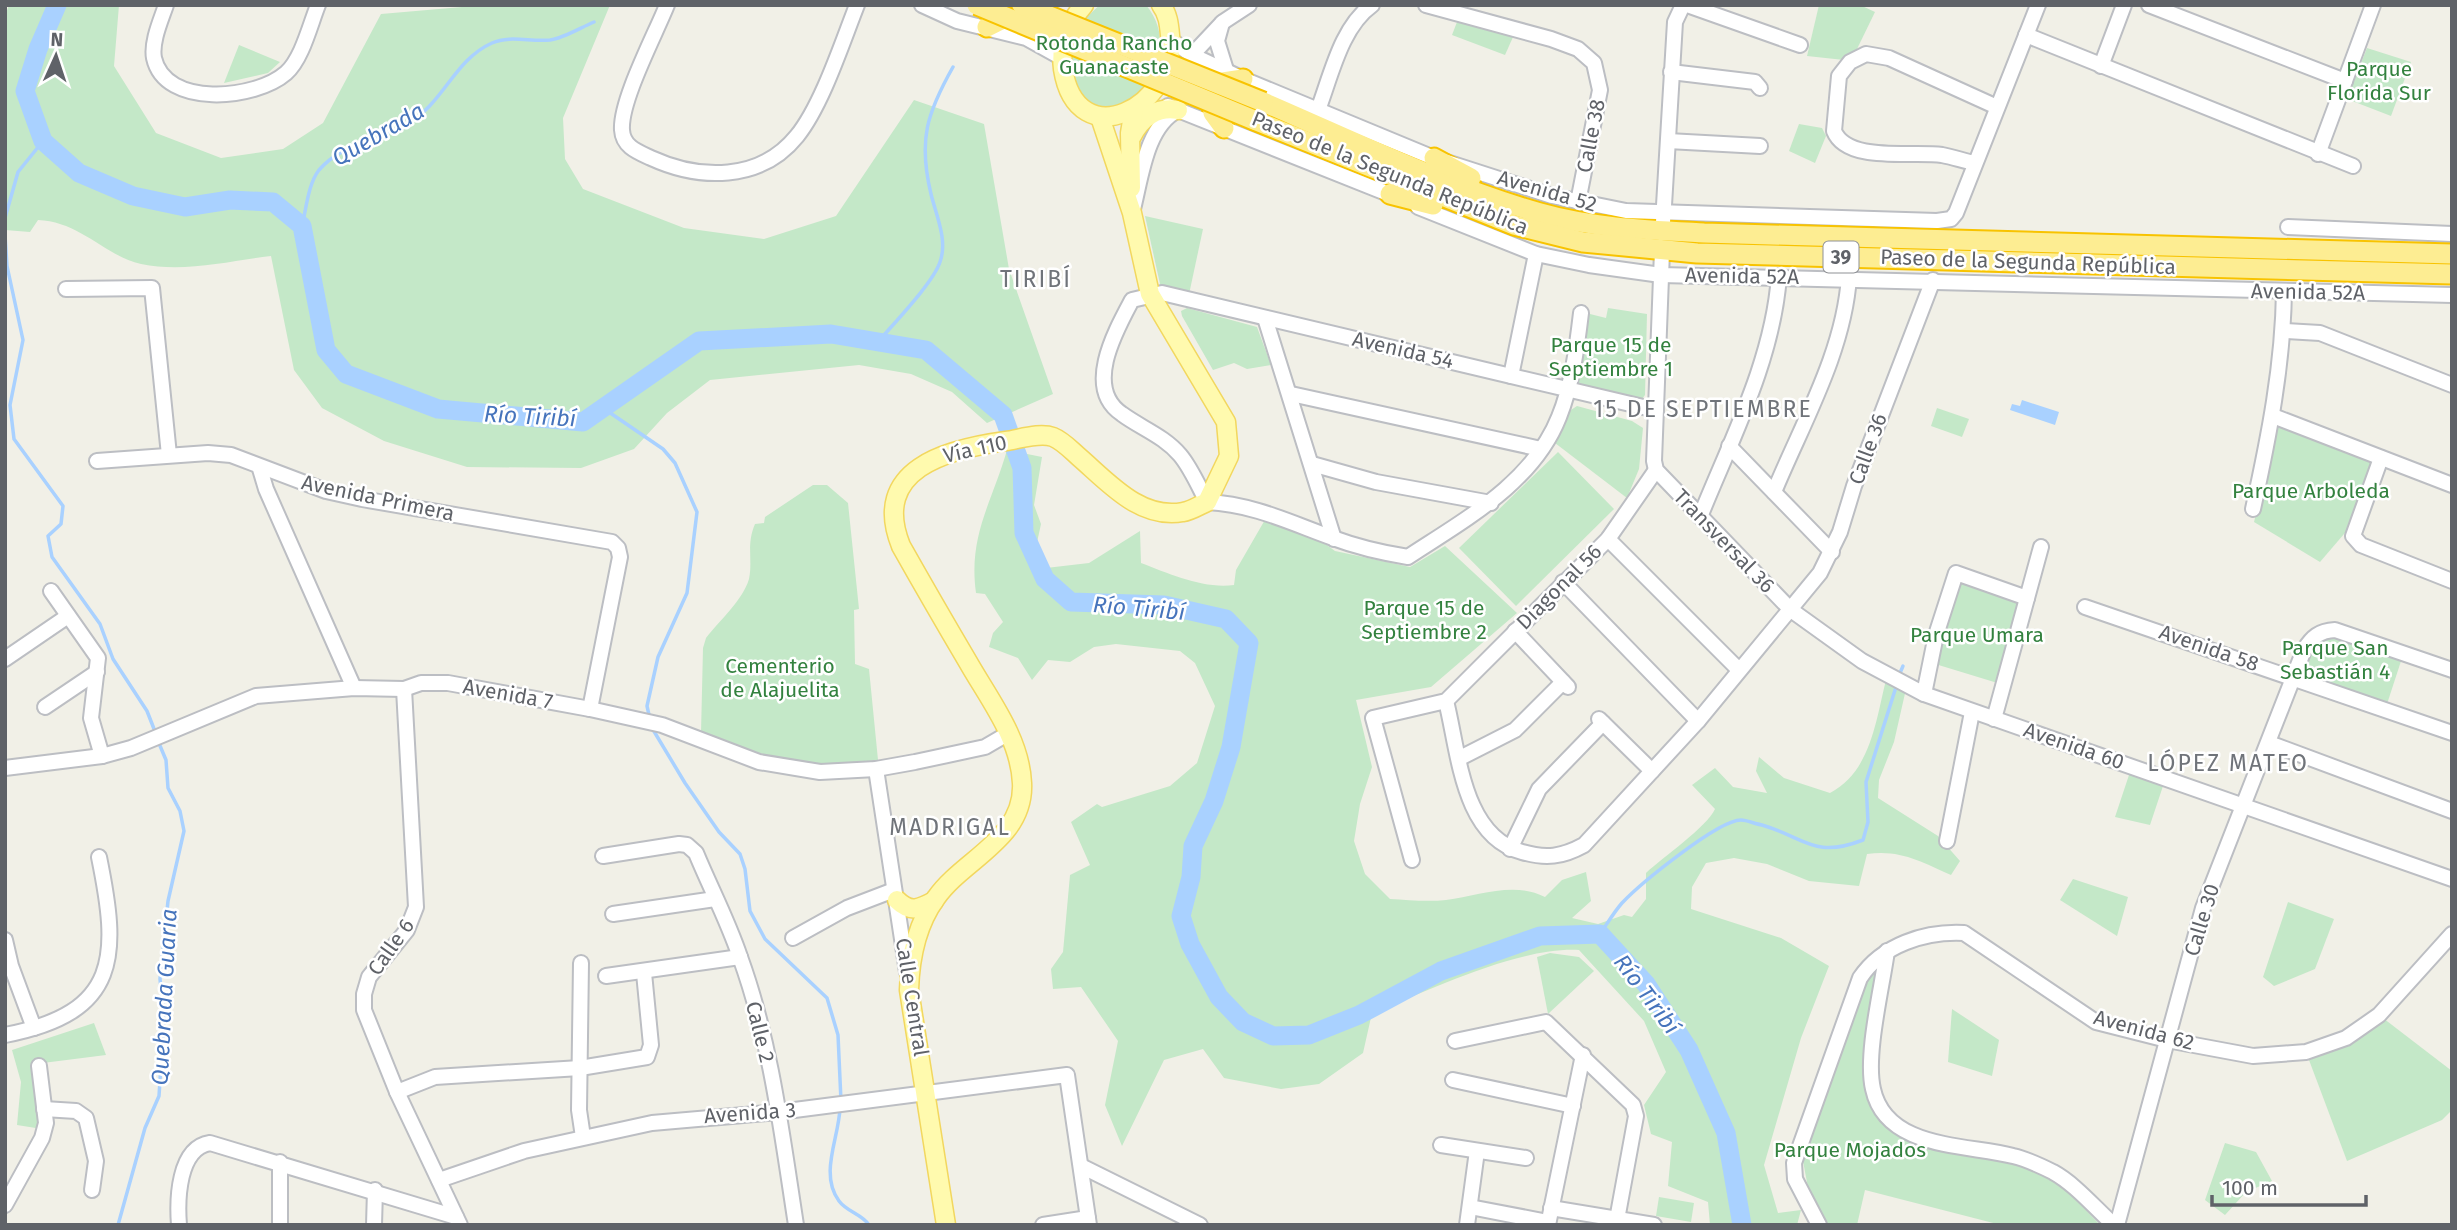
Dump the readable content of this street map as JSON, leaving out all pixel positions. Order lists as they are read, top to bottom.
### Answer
{
  "streets": {
    "highway": ["Paseo de la Segunda República", "39"],
    "main road": ["Vía 110", "Calle Central"],
    "street": [
      "Calle 38",
      "Avenida 52",
      "Avenida 52A",
      "Avenida 54",
      "Calle 36",
      "Avenida Primera",
      "Transversal 36",
      "Diagonal 56",
      "Avenida 58",
      "Avenida 7",
      "Avenida 60",
      "Calle 30",
      "Calle 6",
      "Avenida 62",
      "Calle 2",
      "Avenida 3"
    ]
  },
  "crossings": [
    ["Calle 38", "Avenida 52"],
    ["Paseo de la Segunda República", "Avenida 52"],
    ["Avenida 52A", "Calle 36"],
    ["Vía 110", "Avenida 7"],
    ["Vía 110", "Calle Central"],
    ["Calle 36", "Transversal 36"],
    ["Calle 36", "Avenida 60"],
    ["Avenida Primera", "Avenida 7"],
    ["Transversal 36", "Diagonal 56"],
    ["Transversal 36", "Avenida 60"],
    ["Avenida 58", "Calle 30"],
    ["Avenida 7", "Calle 6"],
    ["Avenida 7", "Calle Central"],
    ["Avenida 60", "Calle 30"],
    ["Calle 30", "Avenida 62"],
    ["Calle 6", "Avenida 3"],
    ["Calle Central", "Avenida 3"],
    ["Calle 2", "Avenida 3"]
  ],
  "districts": [
    "TIRIBÍ",
    "15 DE SEPTIEMBRE",
    "LÓPEZ MATEO",
    "MADRIGAL"
  ],
  "water": ["Quebrada", "Río Tiribí", "Quebrada Guaria"],
  "parks": [
    "Rotonda Rancho Guanacaste",
    "Parque Florida Sur",
    "Parque 15 de Septiembre 1",
    "Parque Arboleda",
    "Parque 15 de Septiembre 2",
    "Parque Umara",
    "Parque San Sebastián 4",
    "Cementerio de Alajuelita",
    "Parque Mojados"
  ],
  "scale_bar": "100 m",
  "north": "top"
}
